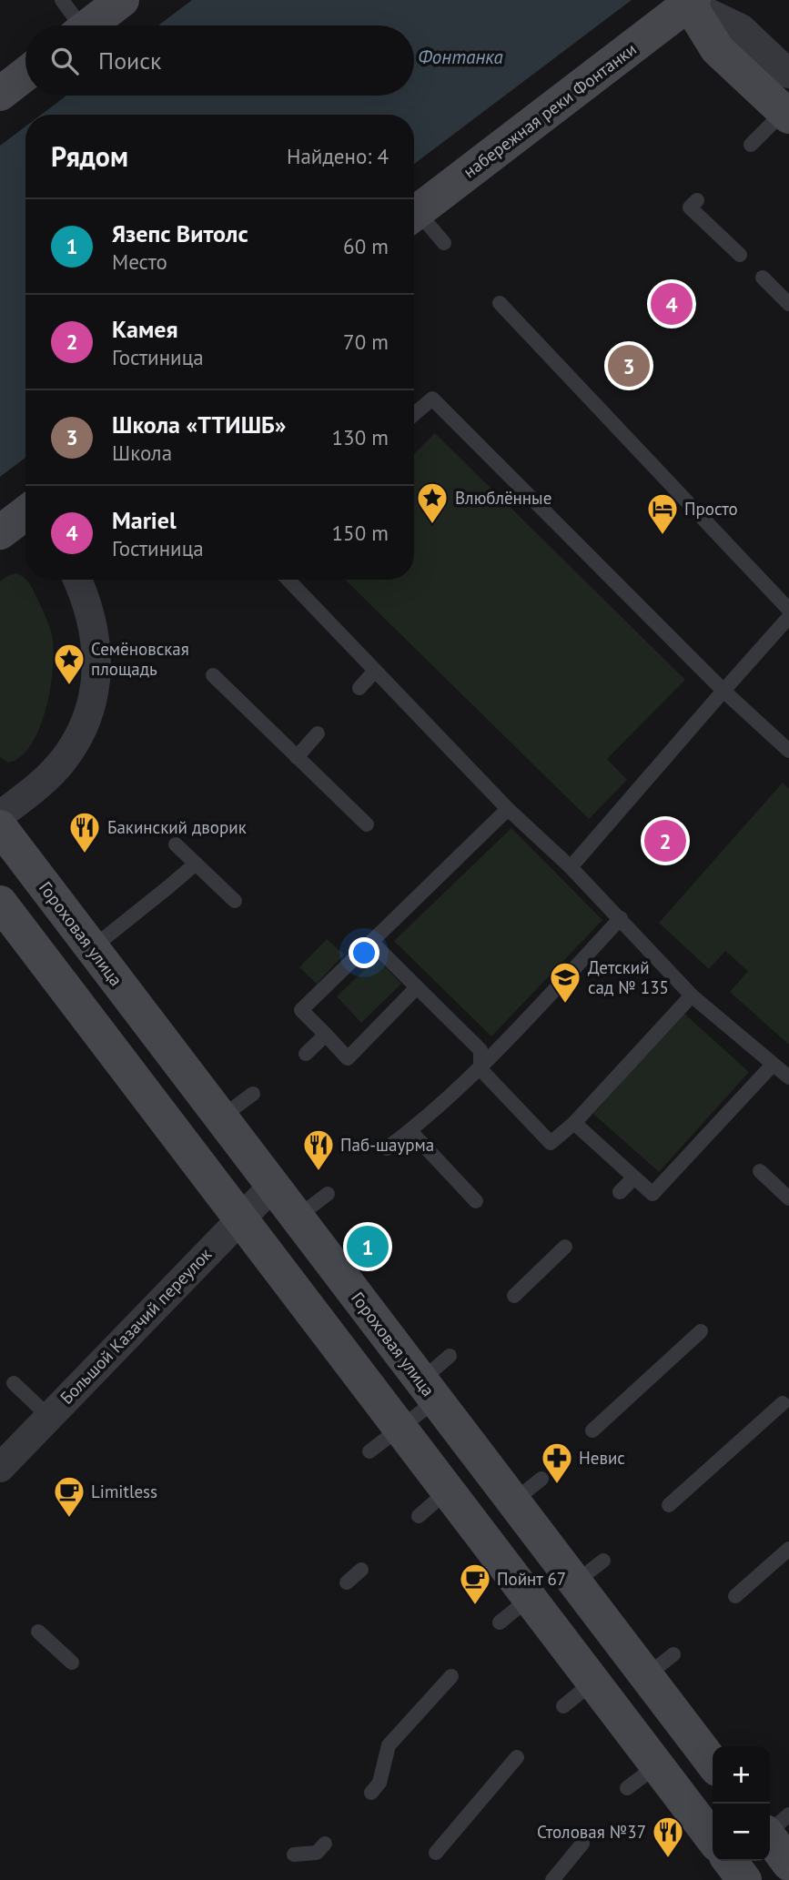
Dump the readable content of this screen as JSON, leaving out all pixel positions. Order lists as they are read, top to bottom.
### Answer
{
  "streets": {
    "main road": ["набережная реки Фонтанки", "Гороховая улица"],
    "street": ["Большой Казачий переулок"]
  },
  "crossings": [
    ["Гороховая улица", "Большой Казачий переулок"]
  ],
  "water": ["Фонтанка"],
  "places": {
    "place": ["Влюблённые", "Семёновская площадь"],
    "hotel": ["Просто"],
    "restaurant": ["Бакинский дворик", "Паб-шаурма", "Столовая №37"],
    "school or university": ["Детский сад № 135"],
    "pharmacy": ["Невис"],
    "cafe": ["Limitless", "Пойнт 67"]
  },
  "page": {
    "search": "Поиск",
    "heading": ["Рядом", "Найдено: 4"],
    "list": [
      {
        "mark": "1",
        "name": "Язепс Витолс",
        "note": "Место",
        "value": "60 m"
      },
      {
        "mark": "2",
        "name": "Камея",
        "note": "Гостиница",
        "value": "70 m"
      },
      {
        "mark": "3",
        "name": "Школа «ТТИШБ»",
        "note": "Школа",
        "value": "130 m"
      },
      {
        "mark": "4",
        "name": "Mariel",
        "note": "Гостиница",
        "value": "150 m"
      }
    ],
    "pins": [
      "4",
      "3",
      "2",
      "1"
    ],
    "map_buttons": ["+", "−"]
  }
}
